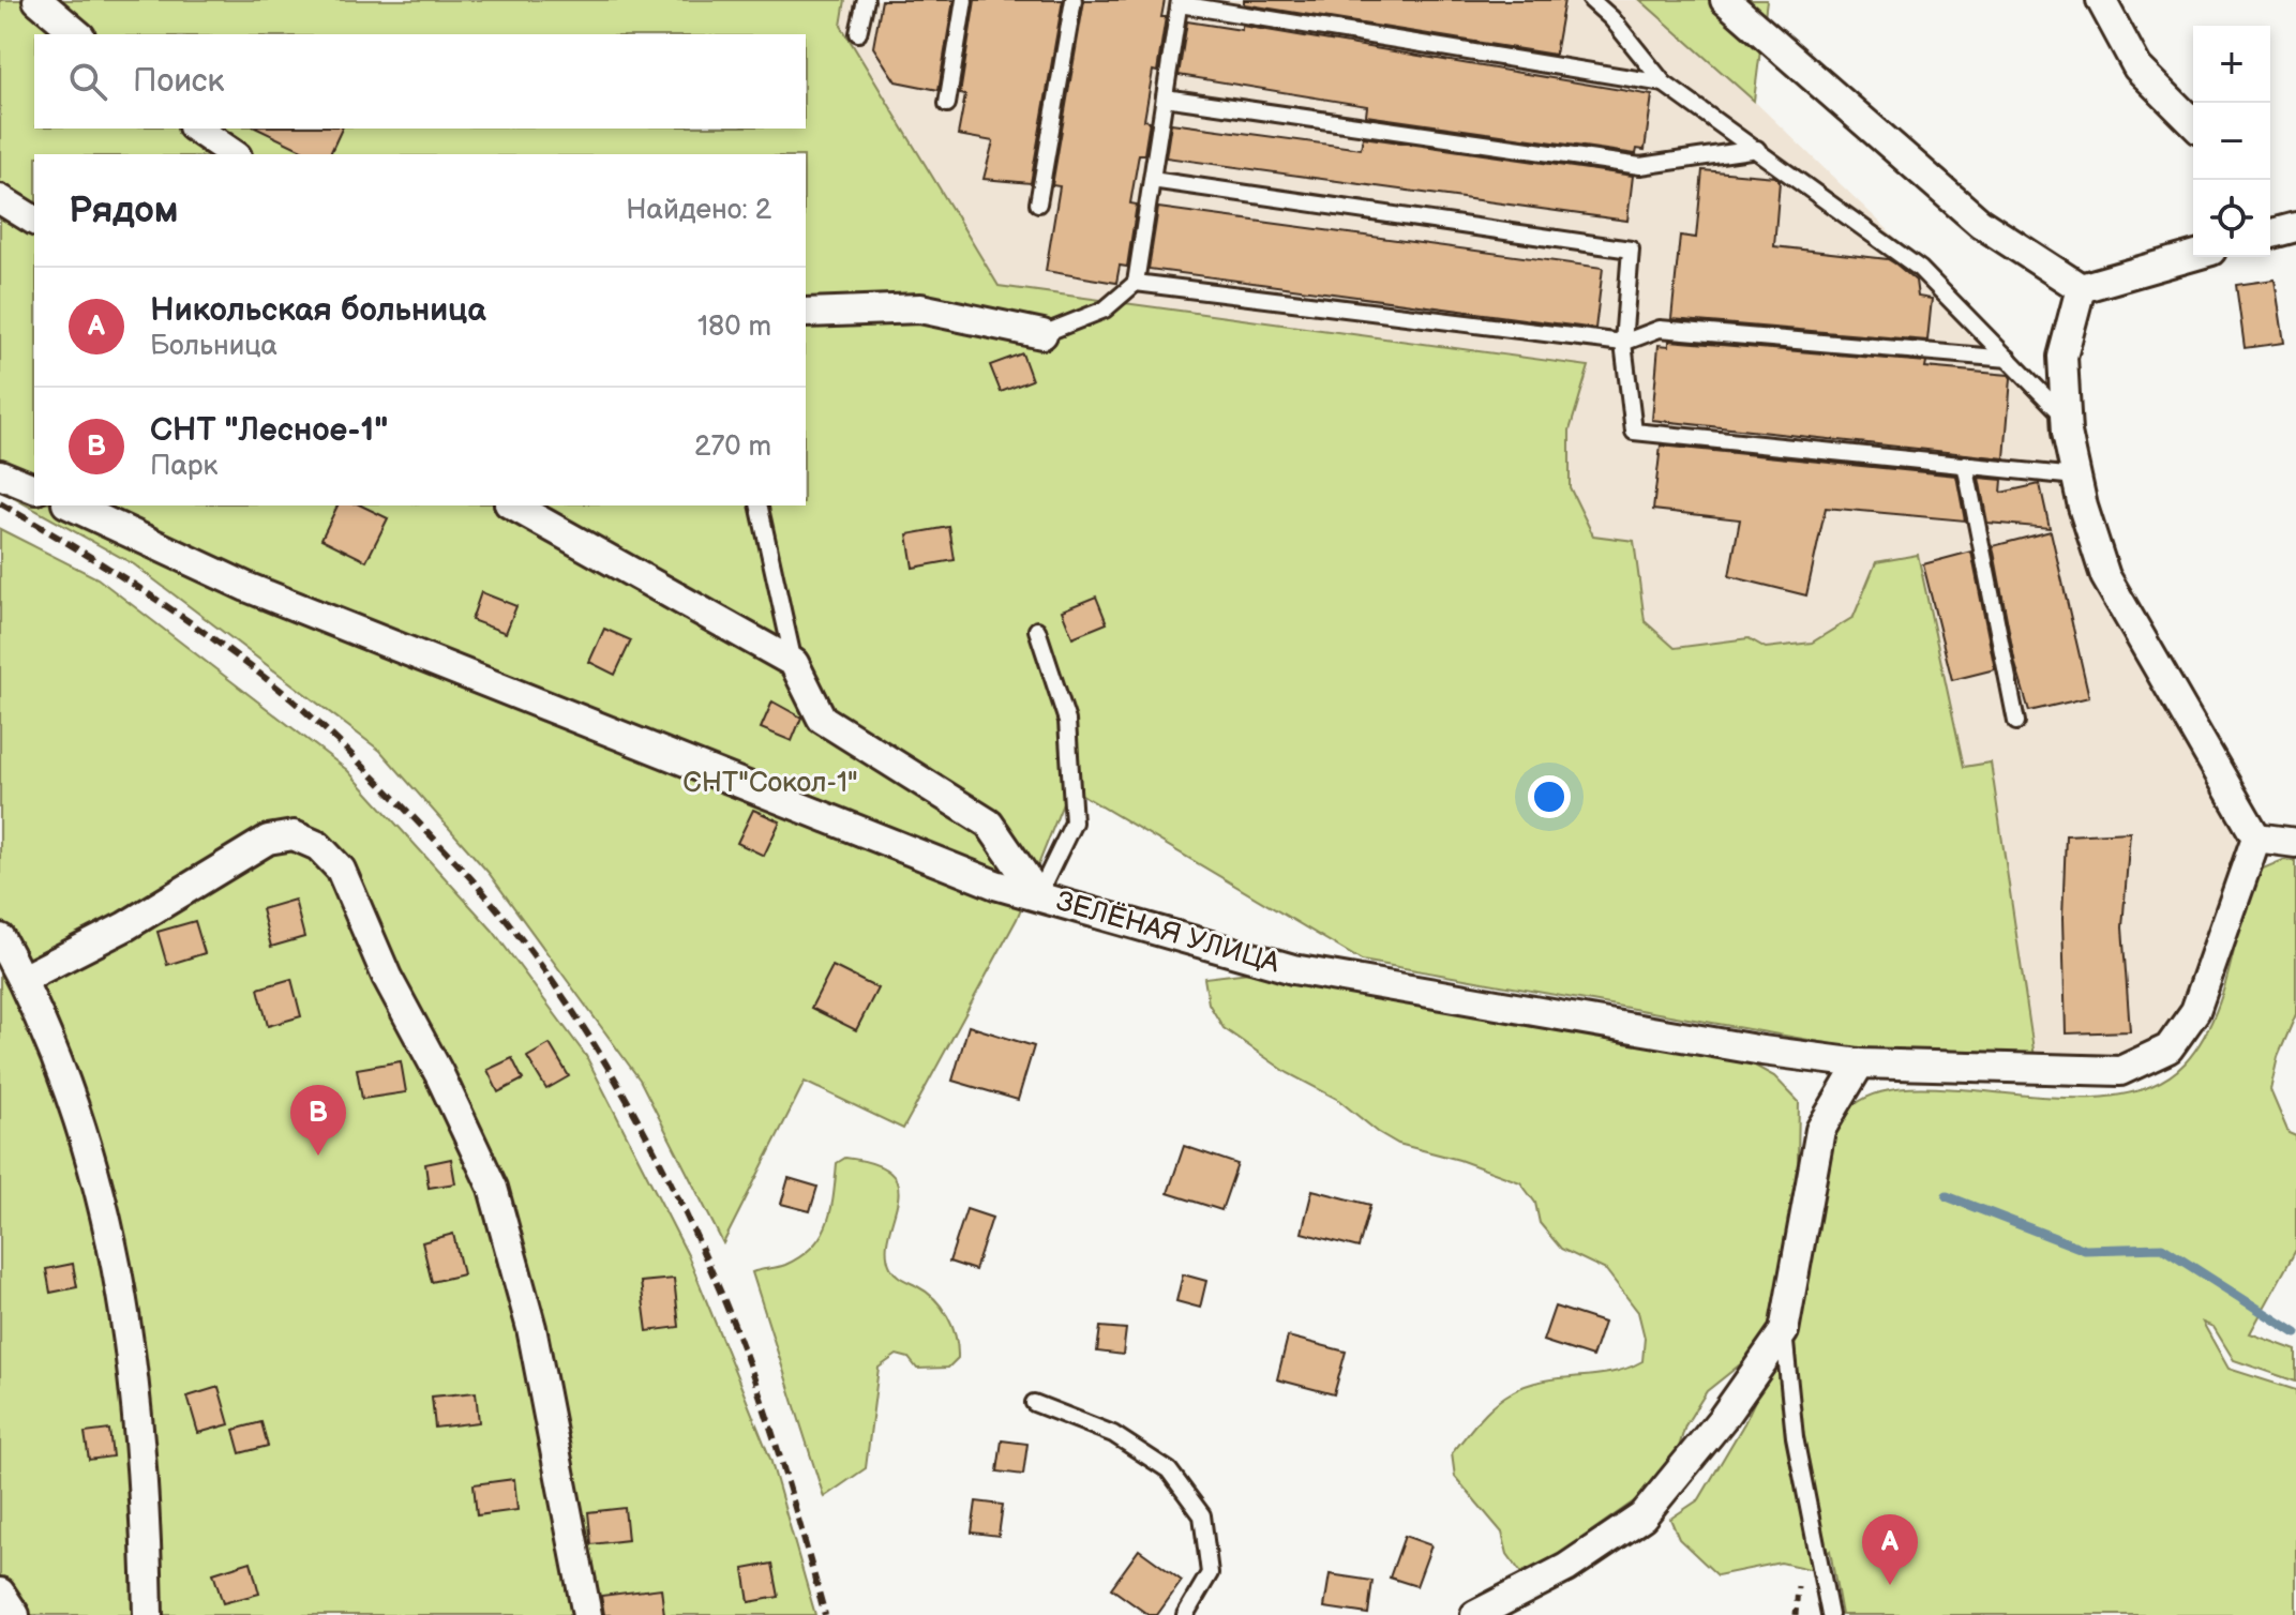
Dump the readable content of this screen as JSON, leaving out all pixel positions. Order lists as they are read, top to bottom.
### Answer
{
  "streets": {
    "street": ["ЗЕЛЁНАЯ УЛИЦА"]
  },
  "parks": ["СНТ\"Сокол-1\""],
  "page": {
    "map_buttons": ["+", "−"],
    "search": "Поиск",
    "heading": ["Рядом", "Найдено: 2"],
    "list": [
      {
        "mark": "A",
        "name": "Никольская больница",
        "note": "Больница",
        "value": "180 m"
      },
      {
        "mark": "B",
        "name": "СНТ \"Лесное-1\"",
        "note": "Парк",
        "value": "270 m"
      }
    ],
    "pins": ["B", "A"]
  }
}
